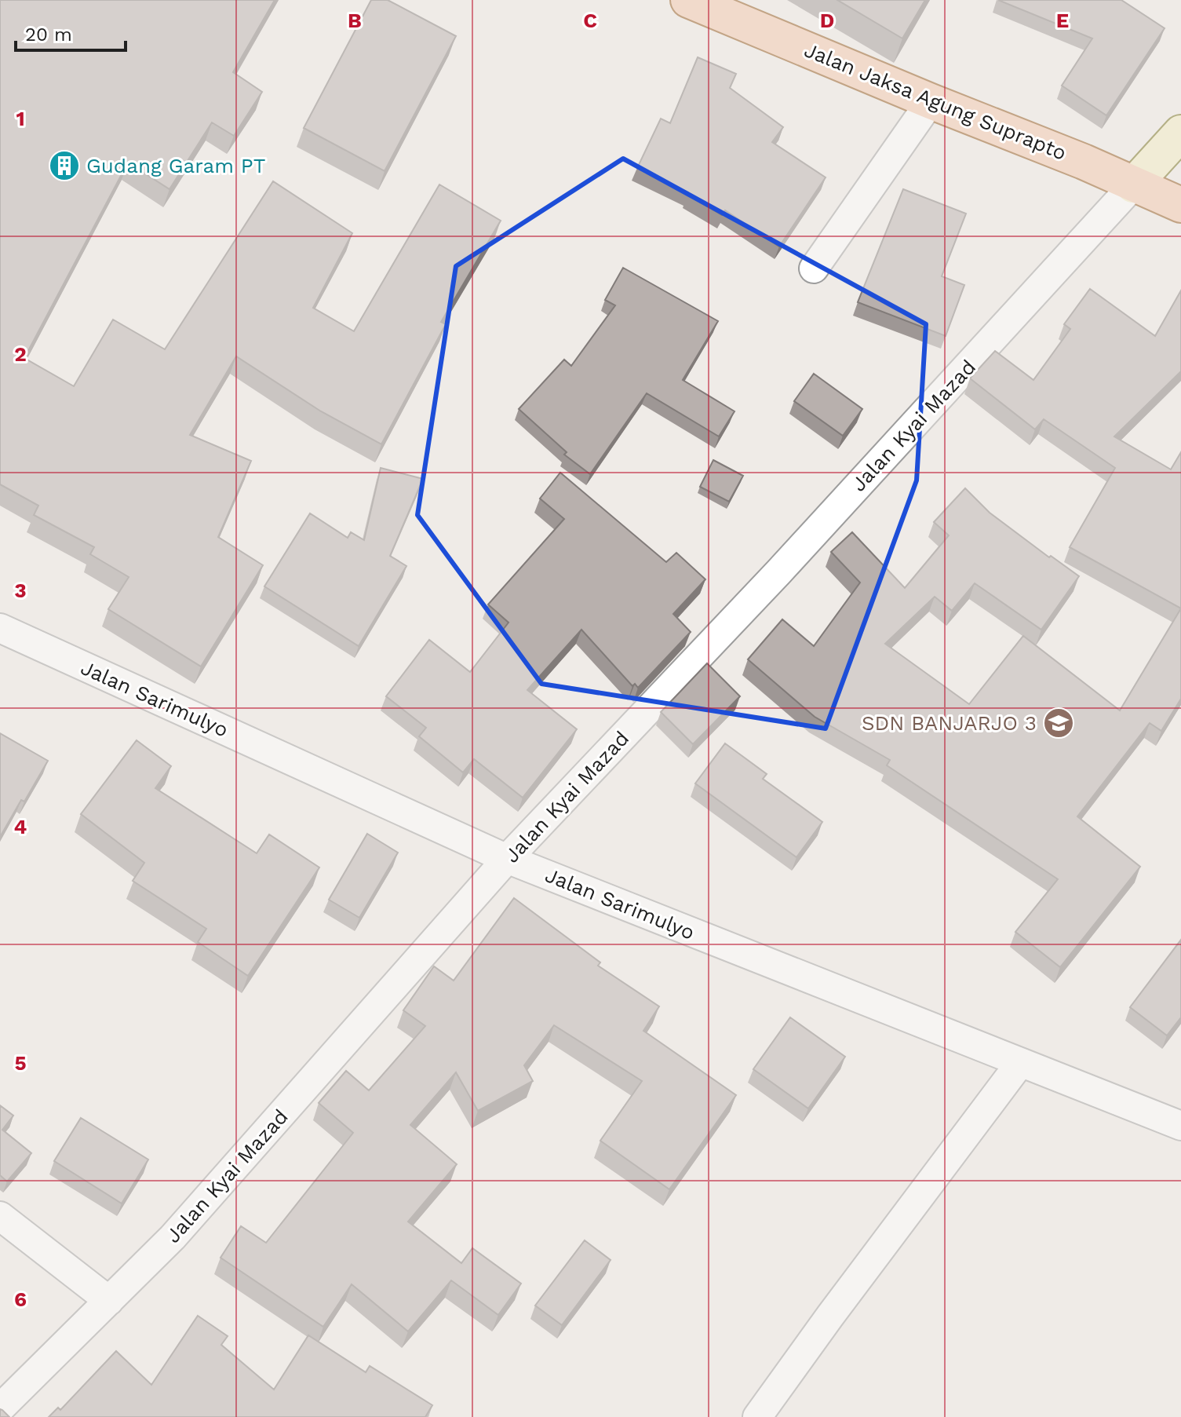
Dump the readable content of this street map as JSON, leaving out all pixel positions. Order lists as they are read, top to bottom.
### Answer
{
  "streets": {
    "main road": ["Jalan Jaksa Agung Suprapto"],
    "street": ["Jalan Kyai Mazad", "Jalan Sarimulyo"]
  },
  "crossings": [
    ["Jalan Jaksa Agung Suprapto", "Jalan Kyai Mazad"],
    ["Jalan Kyai Mazad", "Jalan Sarimulyo"]
  ],
  "places": {
    "building": ["Gudang Garam PT"],
    "school or university": ["SDN BANJARJO 3"]
  },
  "scale_bar": "20 m",
  "grid": {
    "columns": [
      "B",
      "C",
      "D",
      "E"
    ],
    "rows": [
      "1",
      "2",
      "3",
      "4",
      "5",
      "6"
    ]
  }
}
